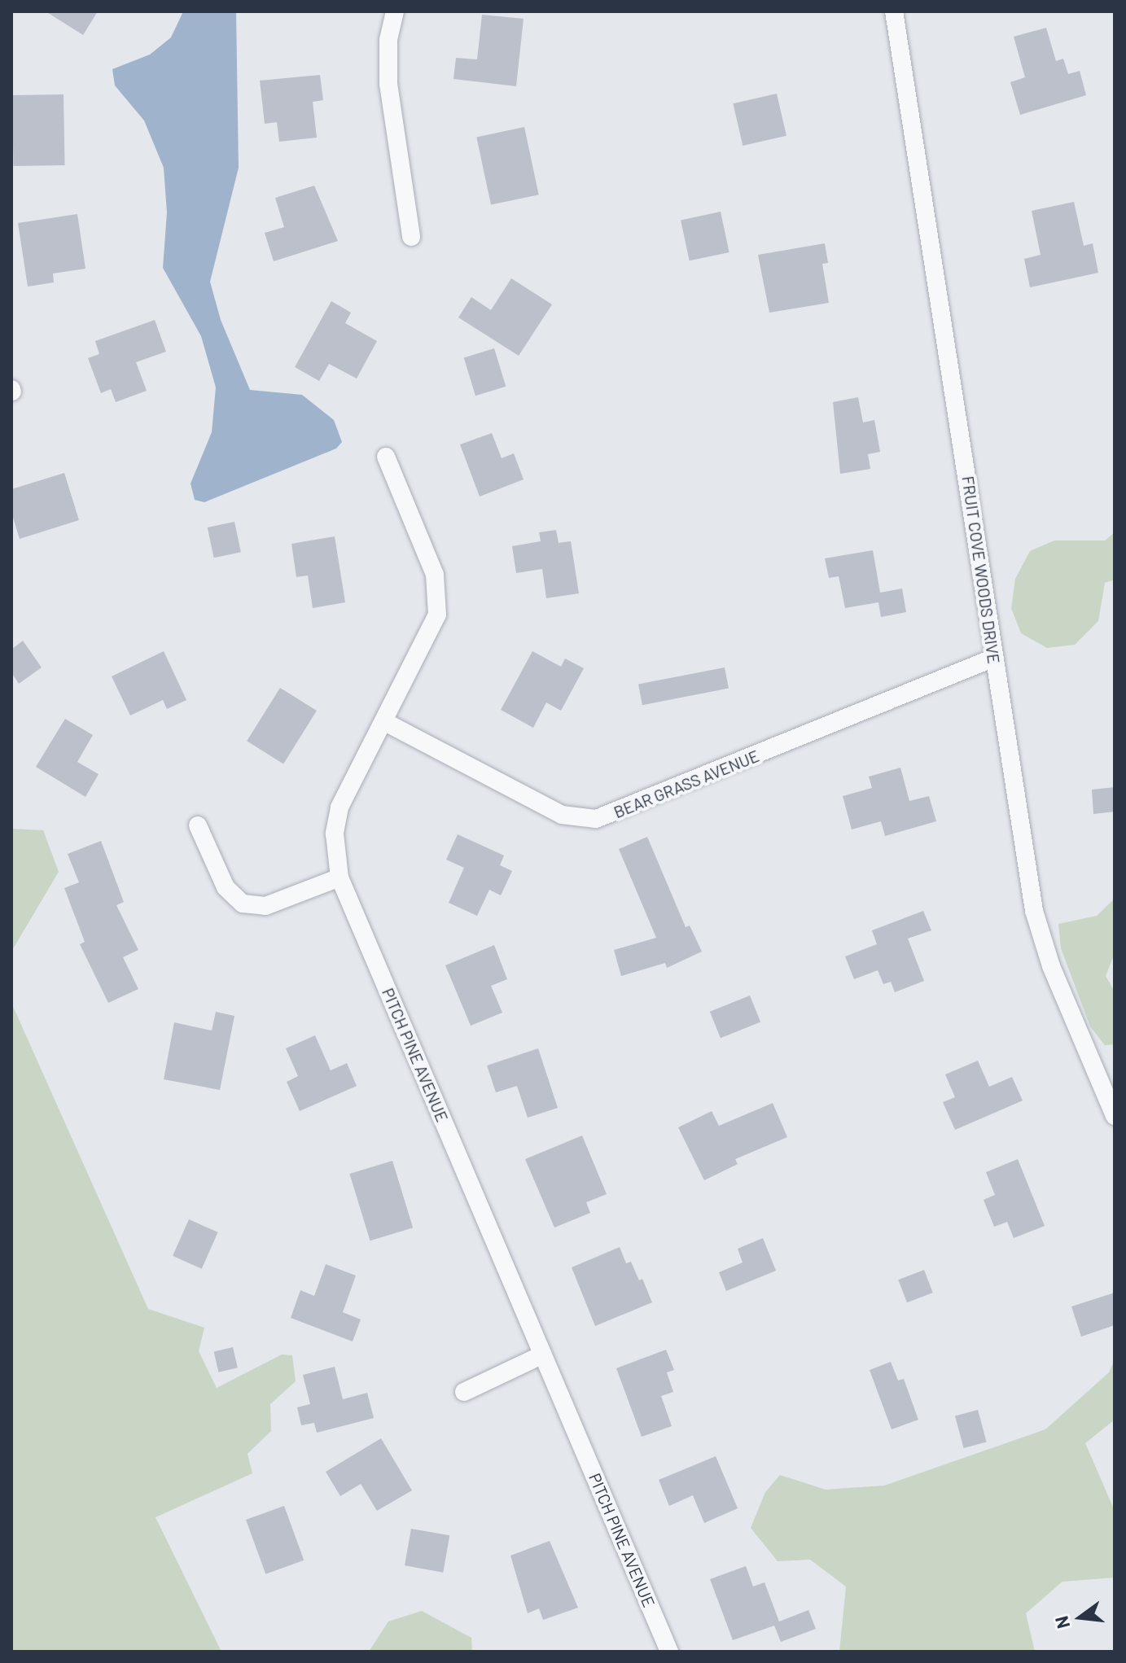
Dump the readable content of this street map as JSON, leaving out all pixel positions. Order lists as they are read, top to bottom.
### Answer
{
  "streets": {
    "street": ["FRUIT COVE WOODS DRIVE", "BEAR GRASS AVENUE", "PITCH PINE AVENUE"]
  },
  "crossings": [
    ["FRUIT COVE WOODS DRIVE", "BEAR GRASS AVENUE"],
    ["BEAR GRASS AVENUE", "PITCH PINE AVENUE"]
  ],
  "north": "left"
}
